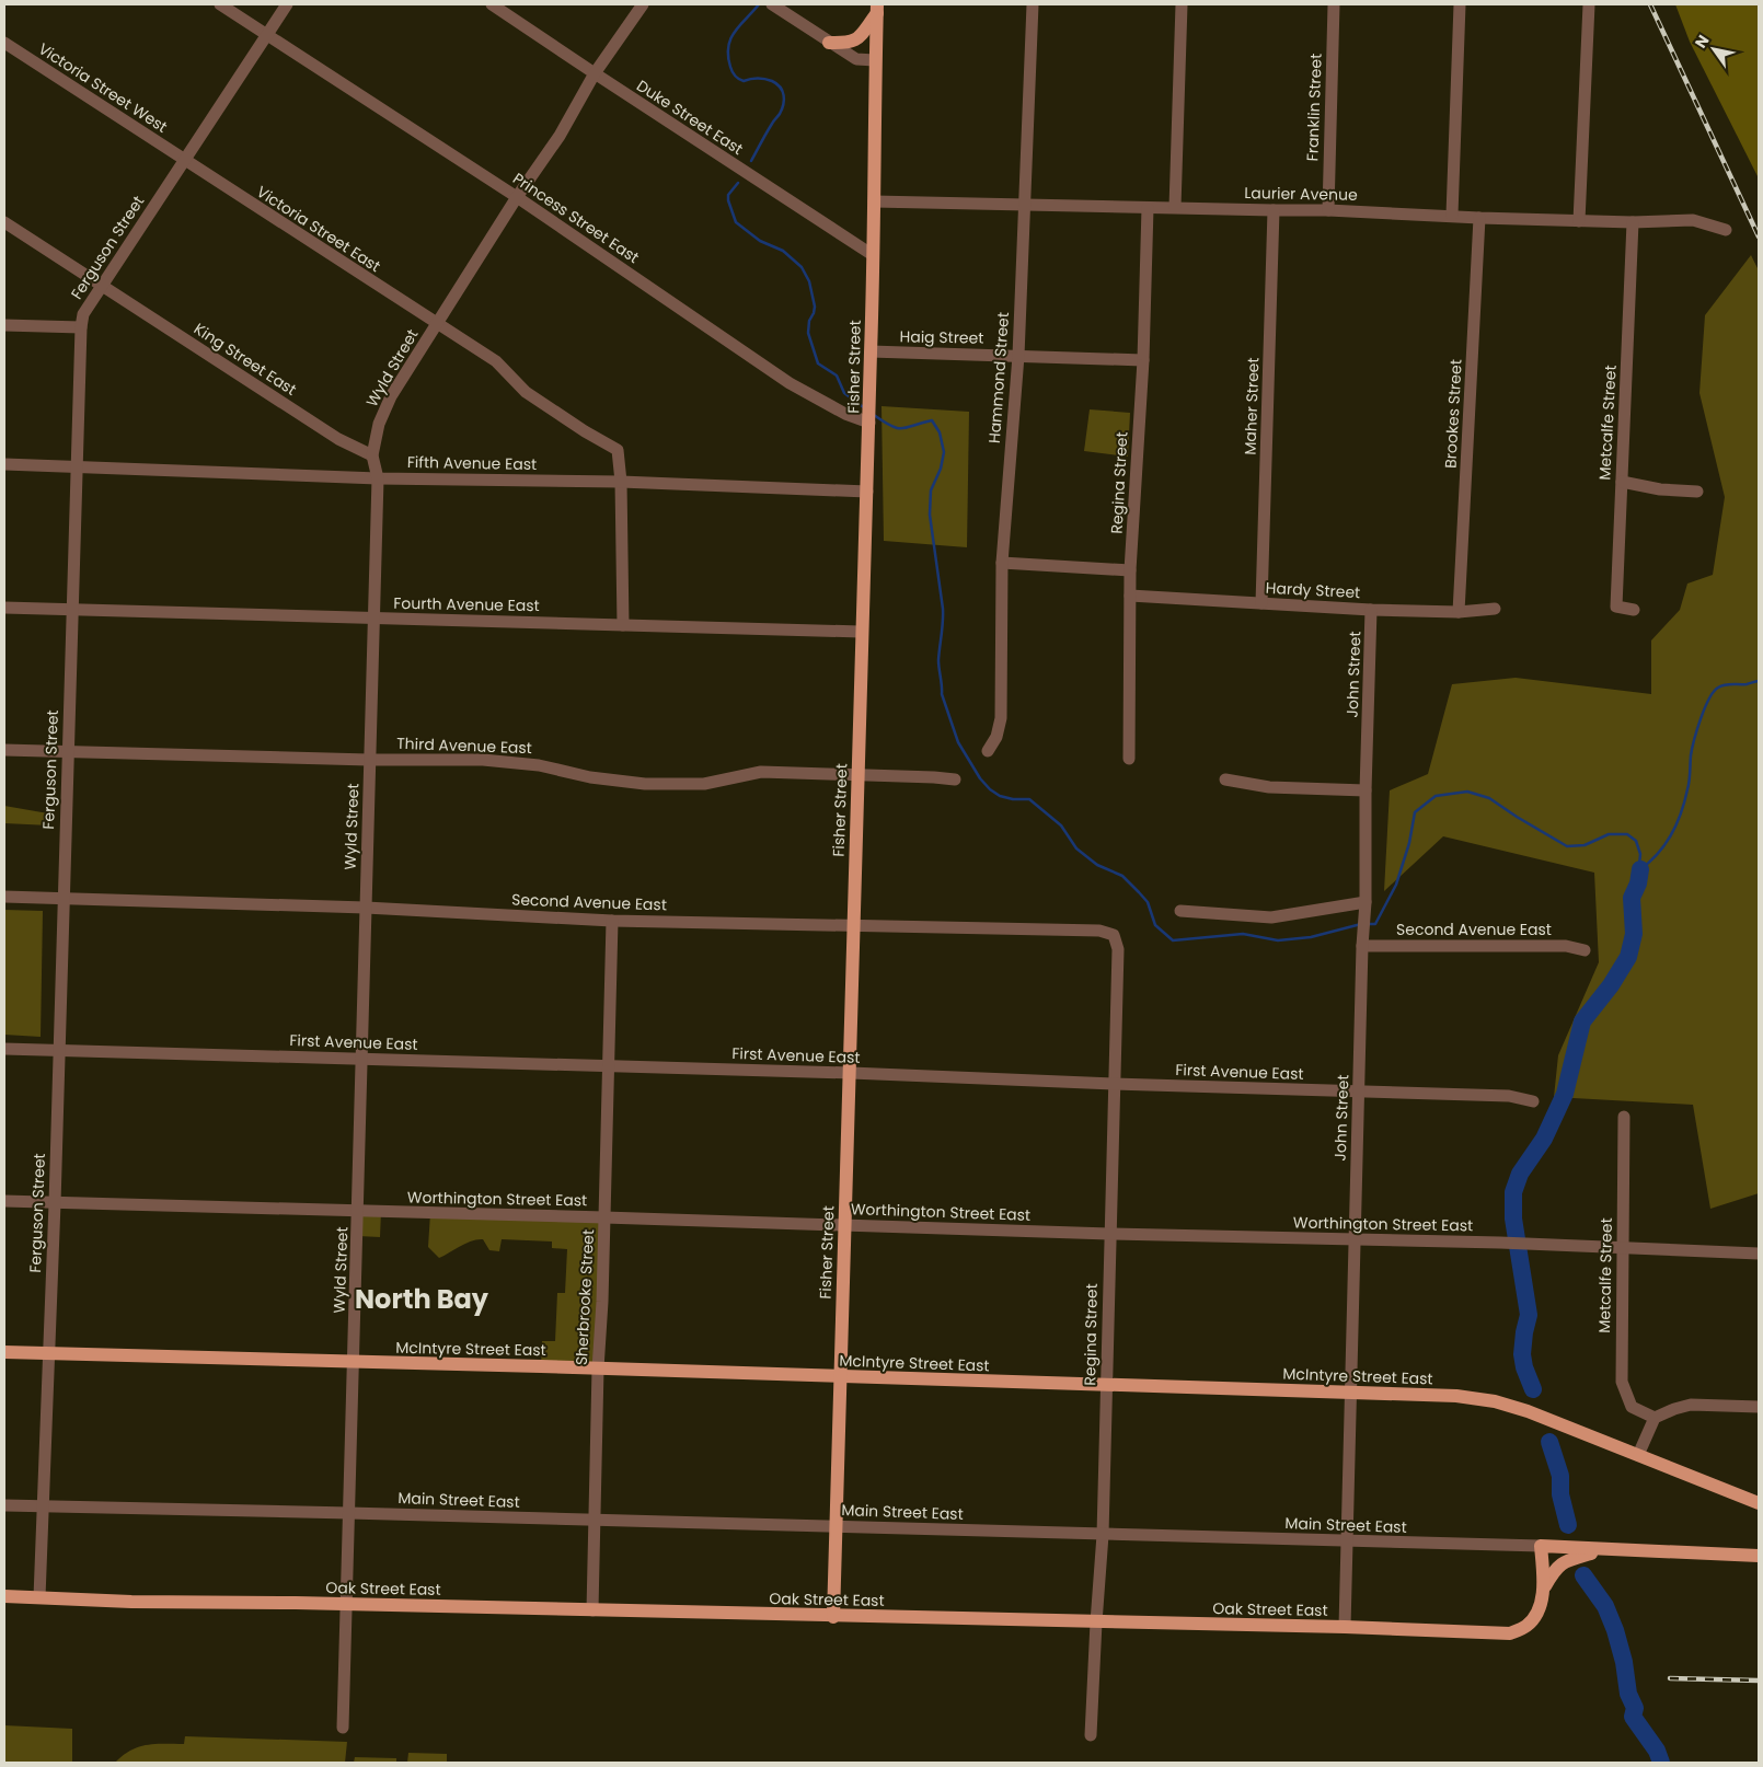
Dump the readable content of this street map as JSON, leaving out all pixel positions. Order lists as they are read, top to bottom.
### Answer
{
  "streets": {
    "main road": [
      "Fisher Street",
      "McIntyre Street East",
      "Main Street East",
      "Oak Street East"
    ],
    "street": [
      "Victoria Street West",
      "Franklin Street",
      "Duke Street East",
      "Laurier Avenue",
      "Princess Street East",
      "Victoria Street East",
      "Ferguson Street",
      "Haig Street",
      "King Street East",
      "Wyld Street",
      "Hammond Street",
      "Maher Street",
      "Brookes Street",
      "Metcalfe Street",
      "Fifth Avenue East",
      "Regina Street",
      "Hardy Street",
      "Fourth Avenue East",
      "John Street",
      "Third Avenue East",
      "Second Avenue East",
      "First Avenue East",
      "Worthington Street East",
      "Sherbrooke Street"
    ]
  },
  "crossings": [
    ["Victoria Street West", "Victoria Street East"],
    ["Victoria Street West", "Ferguson Street"],
    ["Franklin Street", "Laurier Avenue"],
    ["Duke Street East", "Fisher Street"],
    ["Duke Street East", "Wyld Street"],
    ["Laurier Avenue", "Fisher Street"],
    ["Laurier Avenue", "Hammond Street"],
    ["Laurier Avenue", "Maher Street"],
    ["Laurier Avenue", "Brookes Street"],
    ["Laurier Avenue", "Metcalfe Street"],
    ["Laurier Avenue", "Regina Street"],
    ["Princess Street East", "Ferguson Street"],
    ["Princess Street East", "Fisher Street"],
    ["Princess Street East", "Wyld Street"],
    ["Victoria Street East", "Ferguson Street"],
    ["Victoria Street East", "Wyld Street"],
    ["Victoria Street East", "Fifth Avenue East"],
    ["Ferguson Street", "King Street East"],
    ["Ferguson Street", "Fifth Avenue East"],
    ["Ferguson Street", "Fourth Avenue East"],
    ["Ferguson Street", "Third Avenue East"],
    ["Ferguson Street", "Second Avenue East"],
    ["Ferguson Street", "First Avenue East"],
    ["Ferguson Street", "Worthington Street East"],
    ["Ferguson Street", "McIntyre Street East"],
    ["Ferguson Street", "Main Street East"],
    ["Ferguson Street", "Oak Street East"],
    ["Haig Street", "Fisher Street"],
    ["Haig Street", "Hammond Street"],
    ["Haig Street", "Regina Street"],
    ["King Street East", "Wyld Street"],
    ["Fisher Street", "Fifth Avenue East"],
    ["Fisher Street", "Fourth Avenue East"],
    ["Fisher Street", "Third Avenue East"],
    ["Fisher Street", "Second Avenue East"],
    ["Fisher Street", "First Avenue East"],
    ["Fisher Street", "Worthington Street East"],
    ["Fisher Street", "McIntyre Street East"],
    ["Fisher Street", "Main Street East"],
    ["Fisher Street", "Oak Street East"],
    ["Wyld Street", "Fifth Avenue East"],
    ["Wyld Street", "Fourth Avenue East"],
    ["Wyld Street", "Third Avenue East"],
    ["Wyld Street", "Second Avenue East"],
    ["Wyld Street", "First Avenue East"],
    ["Wyld Street", "Worthington Street East"],
    ["Wyld Street", "McIntyre Street East"],
    ["Wyld Street", "Main Street East"],
    ["Wyld Street", "Oak Street East"],
    ["Maher Street", "Hardy Street"],
    ["Brookes Street", "Hardy Street"],
    ["Metcalfe Street", "Worthington Street East"],
    ["Regina Street", "Hardy Street"],
    ["Regina Street", "Second Avenue East"],
    ["Regina Street", "First Avenue East"],
    ["Regina Street", "Worthington Street East"],
    ["Regina Street", "McIntyre Street East"],
    ["Regina Street", "Main Street East"],
    ["Regina Street", "Oak Street East"],
    ["Hardy Street", "John Street"],
    ["John Street", "Second Avenue East"],
    ["John Street", "First Avenue East"],
    ["John Street", "Worthington Street East"],
    ["John Street", "McIntyre Street East"],
    ["John Street", "Main Street East"],
    ["John Street", "Oak Street East"],
    ["Second Avenue East", "Sherbrooke Street"],
    ["First Avenue East", "Sherbrooke Street"],
    ["Worthington Street East", "Sherbrooke Street"],
    ["Sherbrooke Street", "McIntyre Street East"],
    ["Sherbrooke Street", "Main Street East"],
    ["Sherbrooke Street", "Oak Street East"],
    ["Main Street East", "Oak Street East"]
  ],
  "districts": ["North Bay"],
  "north": "top left"
}
